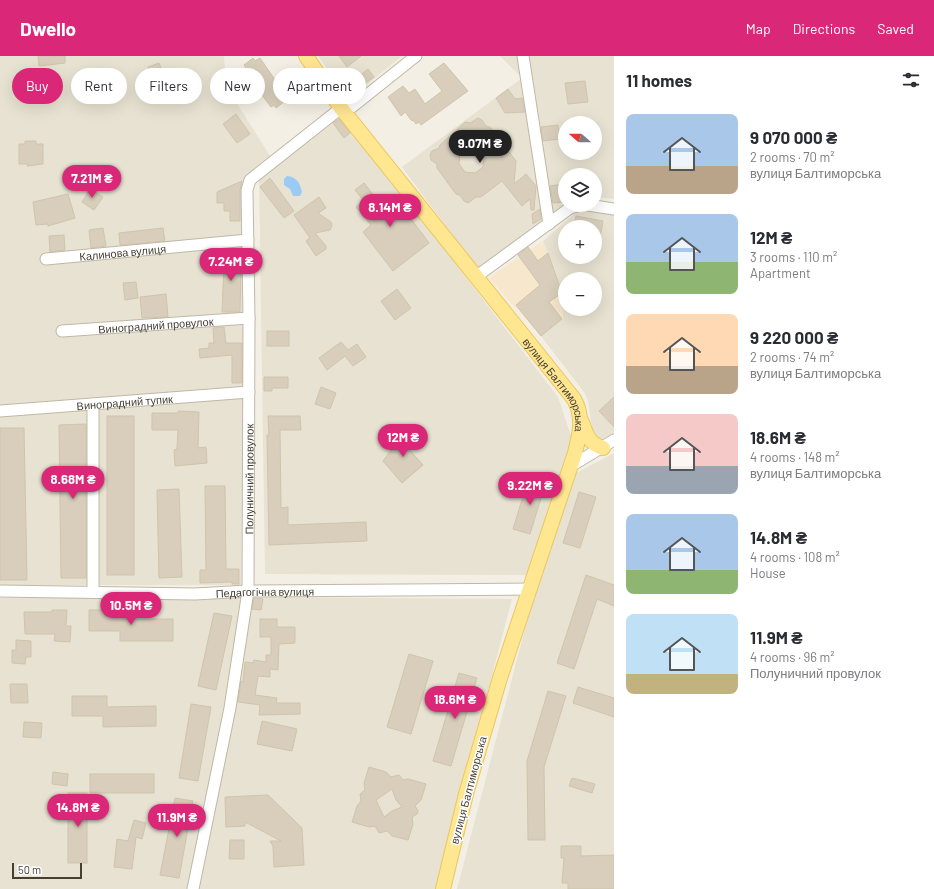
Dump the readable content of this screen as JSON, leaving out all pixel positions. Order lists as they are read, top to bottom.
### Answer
{
  "streets": {
    "main road": ["вулиця Балтиморська"],
    "street": [
      "Калинова вулиця",
      "Виноградний провулок",
      "Виноградний тупик",
      "Полуничний провулок",
      "Педагогічна вулиця"
    ]
  },
  "crossings": [
    ["Калинова вулиця", "Полуничний провулок"],
    ["Виноградний провулок", "Полуничний провулок"],
    ["вулиця Балтиморська", "Полуничний провулок"],
    ["вулиця Балтиморська", "Педагогічна вулиця"],
    ["Виноградний тупик", "Полуничний провулок"],
    ["Полуничний провулок", "Педагогічна вулиця"]
  ],
  "scale_bar": "50 m",
  "north": "left",
  "page": {
    "header": "Dwello",
    "nav": ["Map", "Directions", "Saved"],
    "heading": "11 homes",
    "chip": [
      "Buy",
      "Rent",
      "Filters",
      "New",
      "Apartment"
    ],
    "list": [
      {
        "name": "9 070 000 ₴",
        "note": "2 rooms · 70 m² · вулиця Балтиморська"
      },
      {
        "name": "12M ₴",
        "note": "3 rooms · 110 m² · Apartment"
      },
      {
        "name": "9 220 000 ₴",
        "note": "2 rooms · 74 m² · вулиця Балтиморська"
      },
      {
        "name": "18.6M ₴",
        "note": "4 rooms · 148 m² · вулиця Балтиморська"
      },
      {
        "name": "14.8M ₴",
        "note": "4 rooms · 108 m² · House"
      },
      {
        "name": "11.9M ₴",
        "note": "4 rooms · 96 m² · Полуничний провулок"
      }
    ],
    "map_buttons": ["+", "−"],
    "price": [
      "9.07M ₴",
      "7.21M ₴",
      "8.14M ₴",
      "7.24M ₴",
      "12M ₴",
      "8.68M ₴",
      "9.22M ₴",
      "10.5M ₴",
      "18.6M ₴",
      "14.8M ₴",
      "11.9M ₴"
    ],
    "scale": "50 m"
  }
}
